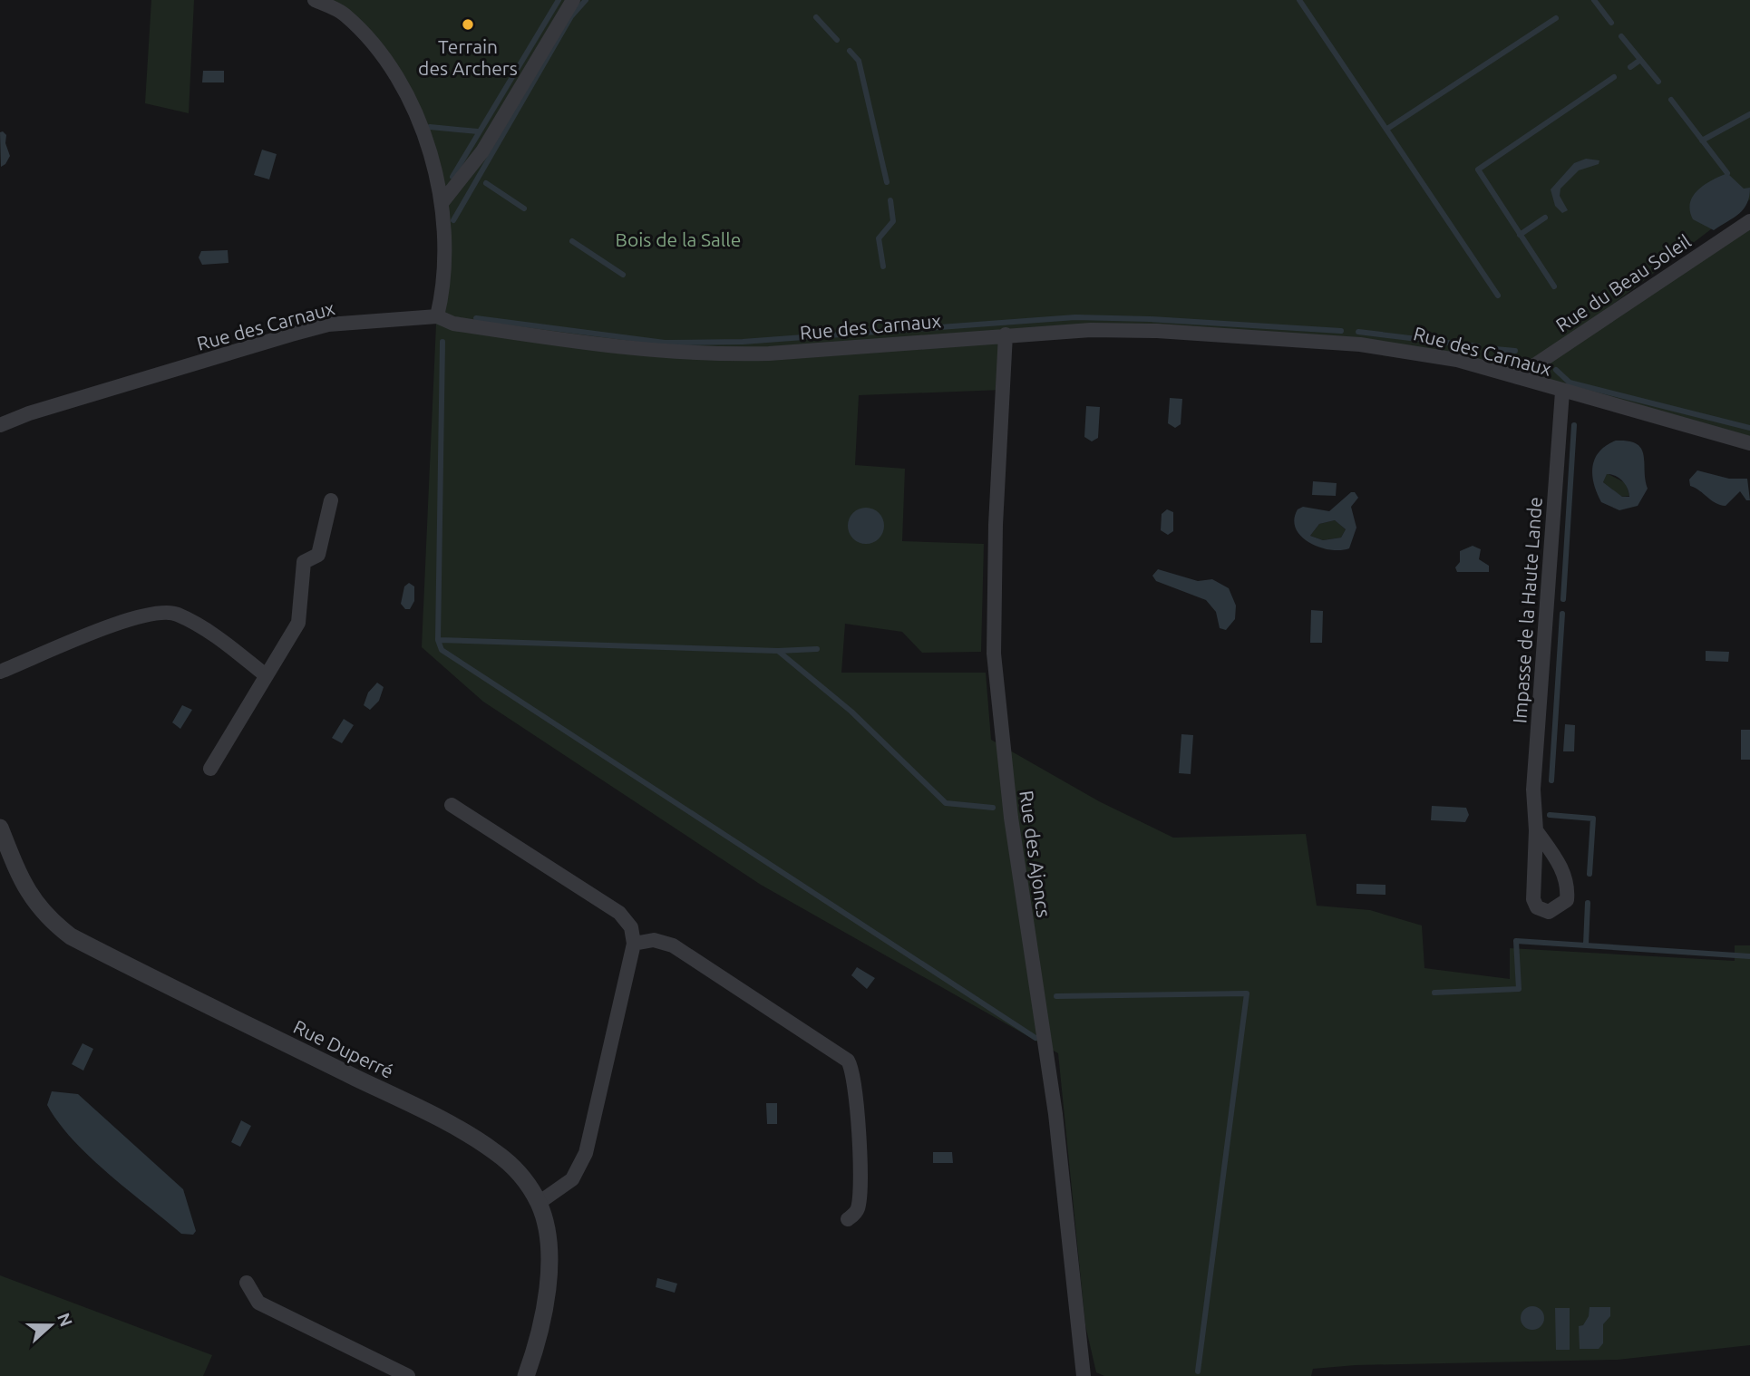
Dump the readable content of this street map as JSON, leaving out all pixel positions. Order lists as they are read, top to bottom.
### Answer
{
  "streets": {
    "street": [
      "Rue du Beau Soleil",
      "Rue des Carnaux",
      "Impasse de la Haute Lande",
      "Rue des Ajoncs",
      "Rue Duperré"
    ]
  },
  "crossings": [
    ["Rue du Beau Soleil", "Rue des Carnaux"],
    ["Rue des Carnaux", "Impasse de la Haute Lande"],
    ["Rue des Carnaux", "Rue des Ajoncs"]
  ],
  "parks": ["Bois de la Salle"],
  "places": ["Terrain des Archers"],
  "north": "right"
}
